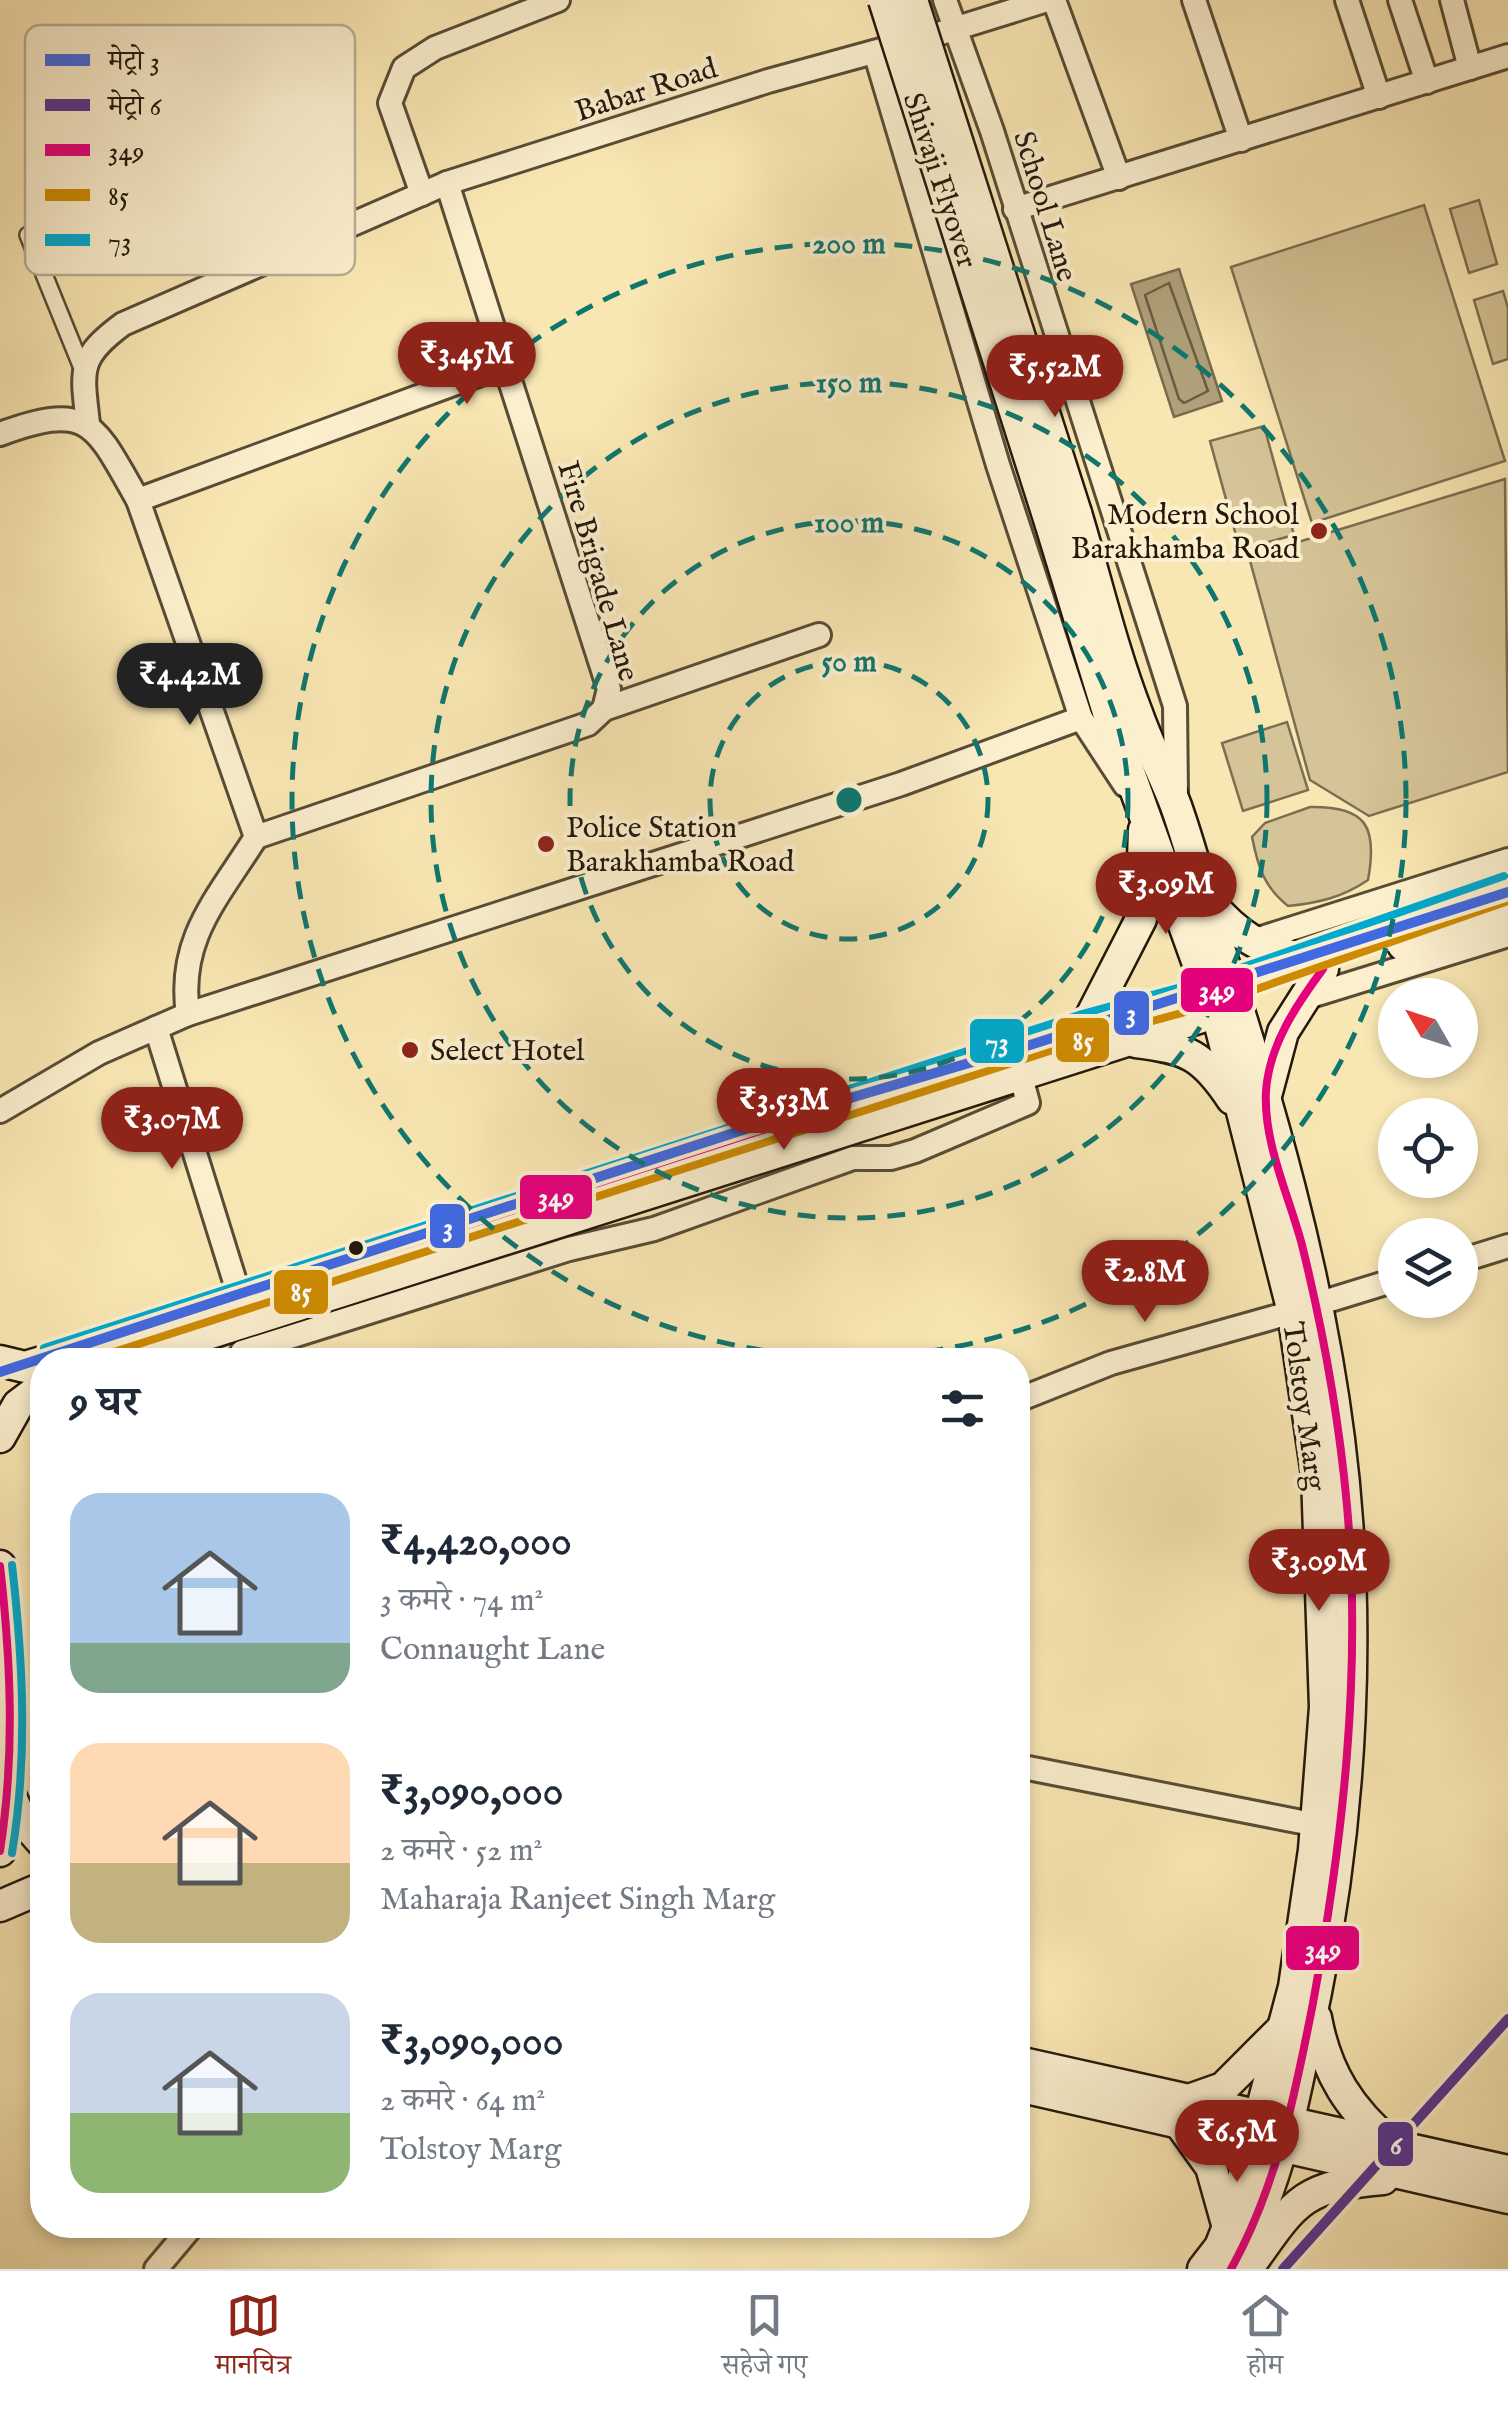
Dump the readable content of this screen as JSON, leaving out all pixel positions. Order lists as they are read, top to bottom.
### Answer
{
  "streets": {
    "main road": ["Shivaji Flyover", "Tolstoy Marg"],
    "street": ["Babar Road", "School Lane", "Fire Brigade Lane"]
  },
  "crossings": [
    ["Babar Road", "School Lane"],
    ["Shivaji Flyover", "School Lane"],
    ["Shivaji Flyover", "Tolstoy Marg"]
  ],
  "places": ["Modern School Barakhamba Road", "Police Station Barakhamba Road", "Select Hotel"],
  "lines": [
    "transit line 73",
    "transit line 349",
    "metro line 3",
    "transit line 85",
    "metro line 6"
  ],
  "legend": [
    "मेट्रो 3",
    "मेट्रो 6",
    "349",
    "85",
    "73"
  ],
  "north": "top left",
  "page": {
    "price": [
      "₹3.45M",
      "₹5.52M",
      "₹4.42M",
      "₹3.09M",
      "₹3.53M",
      "₹3.07M",
      "₹2.8M",
      "₹3.09M",
      "₹6.5M"
    ],
    "heading": "9 घर",
    "list": [
      {
        "name": "₹4,420,000",
        "note": "3 कमरे · 74 m² · Connaught Lane"
      },
      {
        "name": "₹3,090,000",
        "note": "2 कमरे · 52 m² · Maharaja Ranjeet Singh Marg"
      },
      {
        "name": "₹3,090,000",
        "note": "2 कमरे · 64 m² · Tolstoy Marg"
      }
    ],
    "tabs": ["मानचित्र", "सहेजे गए", "होम"]
  },
  "rings": [
    "200 m",
    "150 m",
    "100 m",
    "50 m"
  ]
}
